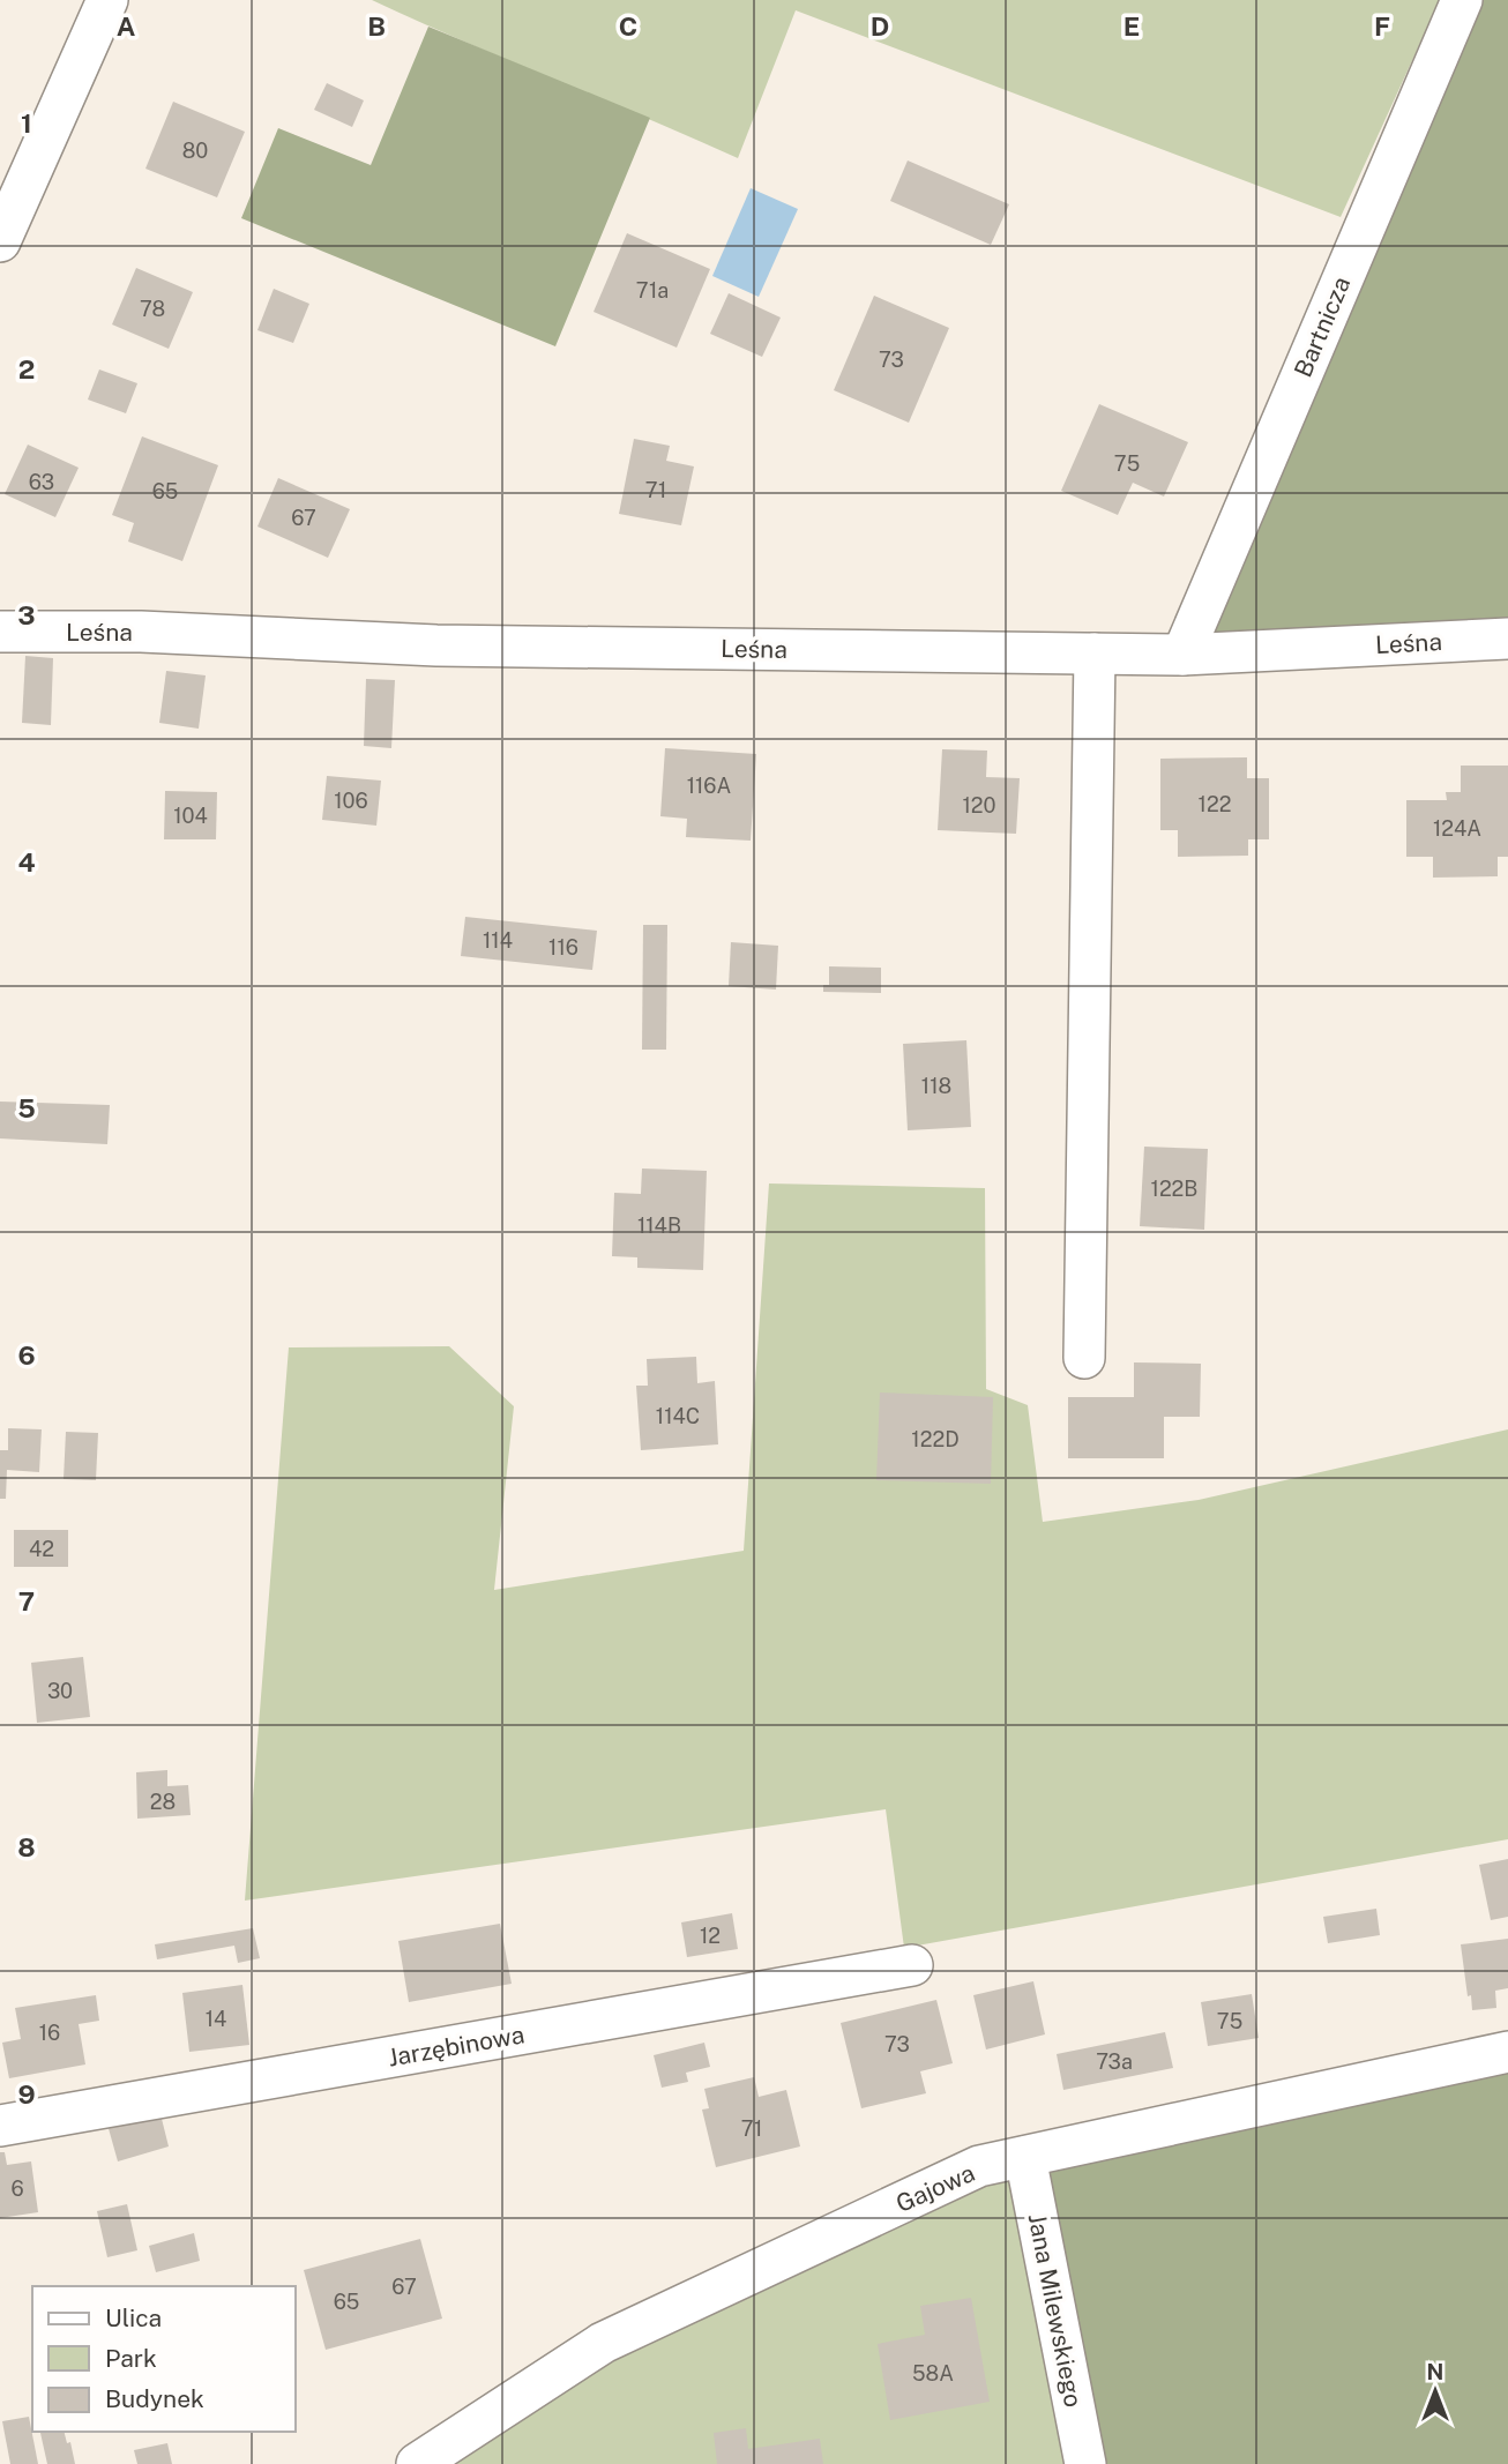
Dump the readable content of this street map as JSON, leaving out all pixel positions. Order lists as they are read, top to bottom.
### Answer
{
  "streets": {
    "street": [
      "Bartnicza",
      "Leśna",
      "Jarzębinowa",
      "Gajowa",
      "Jana Milewskiego"
    ]
  },
  "crossings": [
    ["Bartnicza", "Leśna"],
    ["Gajowa", "Jana Milewskiego"]
  ],
  "house_numbers": [
    "80",
    "71a",
    "78",
    "73",
    "75",
    "63",
    "71",
    "65",
    "67",
    "116A",
    "106",
    "122",
    "120",
    "104",
    "124A",
    "114",
    "116",
    "118",
    "122B",
    "114B",
    "114C",
    "122D",
    "42",
    "30",
    "28",
    "12",
    "14",
    "75",
    "16",
    "73",
    "73a",
    "71",
    "6",
    "67",
    "65",
    "58A"
  ],
  "legend": ["Ulica", "Park", "Budynek"],
  "north": "top",
  "grid": {
    "columns": [
      "A",
      "B",
      "C",
      "D",
      "E",
      "F"
    ],
    "rows": [
      "1",
      "2",
      "3",
      "4",
      "5",
      "6",
      "7",
      "8",
      "9"
    ]
  }
}
